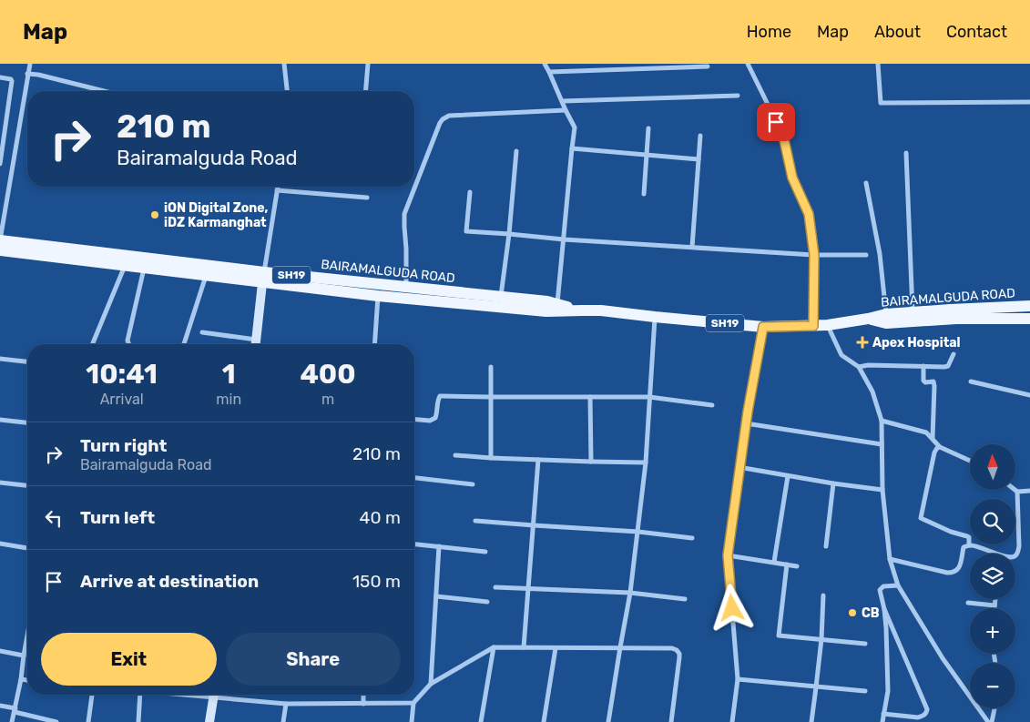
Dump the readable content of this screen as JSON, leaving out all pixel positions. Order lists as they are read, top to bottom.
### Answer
{
  "streets": {
    "main road": ["BAIRAMALGUDA ROAD", "SH19"]
  },
  "places": {
    "other": ["iON Digital Zone, iDZ Karmanghat", "CB"],
    "health": ["Apex Hospital"]
  },
  "north": "top",
  "page": {
    "header": "Map",
    "nav": [
      "Home",
      "Map",
      "About",
      "Contact"
    ],
    "turn": ["210 m", "Bairamalguda Road"],
    "eta": [
      "10:41",
      "Arrival",
      "1",
      "min",
      "400",
      "m"
    ],
    "list": [
      {
        "name": "Turn right",
        "note": "Bairamalguda Road",
        "value": "210 m"
      },
      {
        "name": "Turn left",
        "value": "40 m"
      },
      {
        "name": "Arrive at destination",
        "value": "150 m"
      }
    ],
    "map_buttons": ["+", "−"],
    "buttons": ["Exit", "Share"]
  }
}
